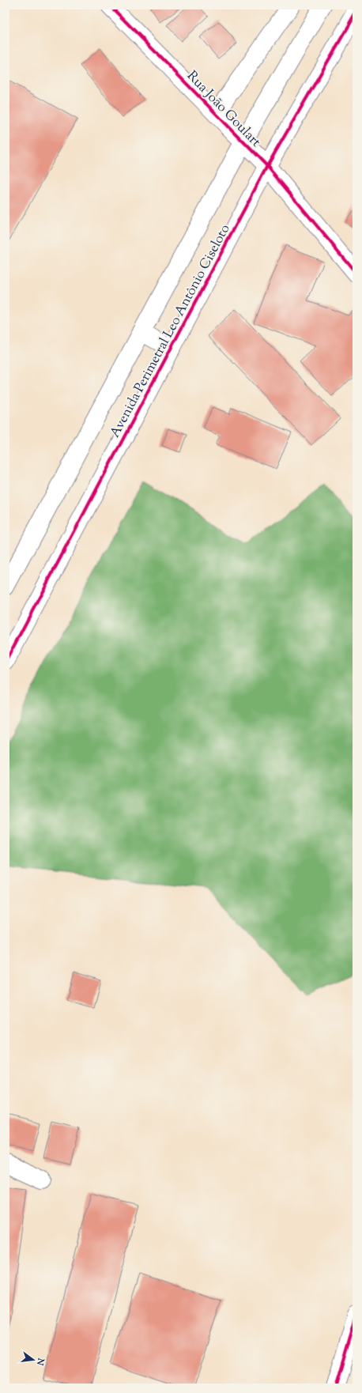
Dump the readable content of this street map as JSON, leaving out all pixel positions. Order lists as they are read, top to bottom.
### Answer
{
  "streets": {
    "street": ["Rua João Goulart", "Avenida Perimetral Leo Antônio Ciseloto"]
  },
  "crossings": [
    ["Rua João Goulart", "Avenida Perimetral Leo Antônio Ciseloto"]
  ],
  "north": "right"
}
